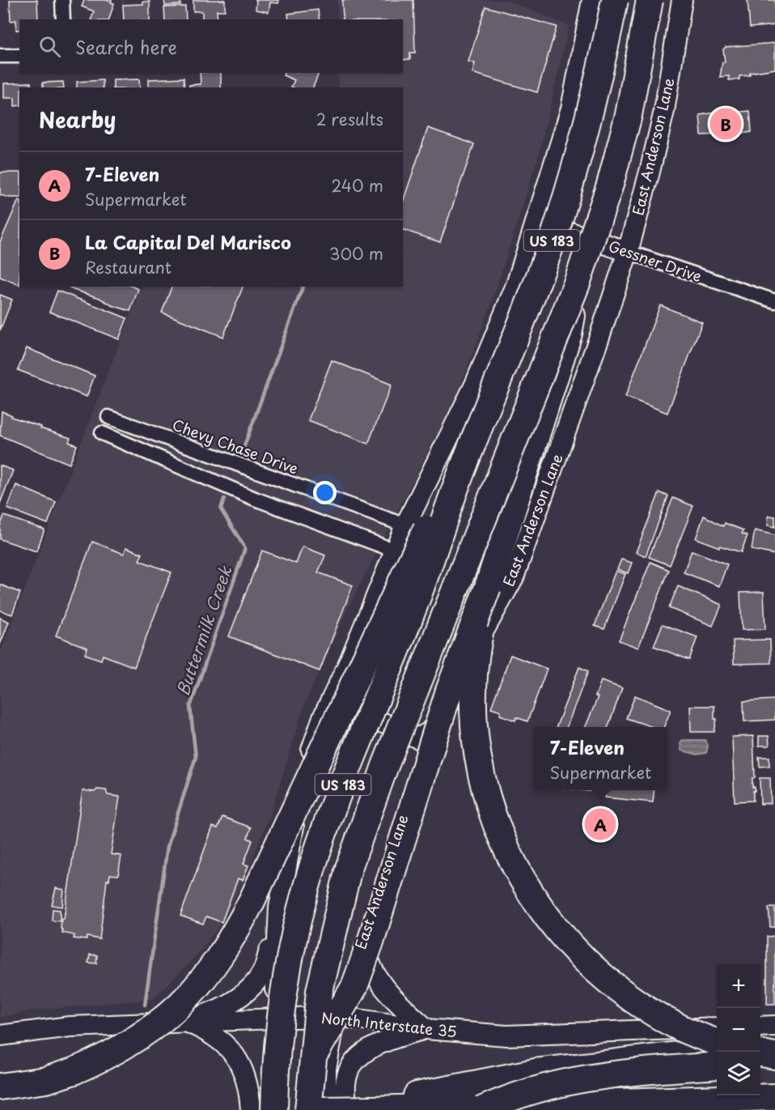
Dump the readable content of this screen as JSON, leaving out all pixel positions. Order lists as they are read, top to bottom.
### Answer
{
  "streets": {
    "highway": ["US 183"],
    "main road": ["East Anderson Lane", "Gessner Drive", "North Interstate 35"],
    "street": ["Chevy Chase Drive"]
  },
  "crossings": [
    ["East Anderson Lane", "Gessner Drive"],
    ["East Anderson Lane", "North Interstate 35"]
  ],
  "water": ["Buttermilk Creek"],
  "page": {
    "search": "Search here",
    "heading": ["Nearby", "2 results"],
    "pins": ["B", "A"],
    "list": [
      {
        "mark": "A",
        "name": "7-Eleven",
        "note": "Supermarket",
        "value": "240 m"
      },
      {
        "mark": "B",
        "name": "La Capital Del Marisco",
        "note": "Restaurant",
        "value": "300 m"
      }
    ],
    "popup": ["7-Eleven", "Supermarket"],
    "map_buttons": ["+", "−"]
  }
}
